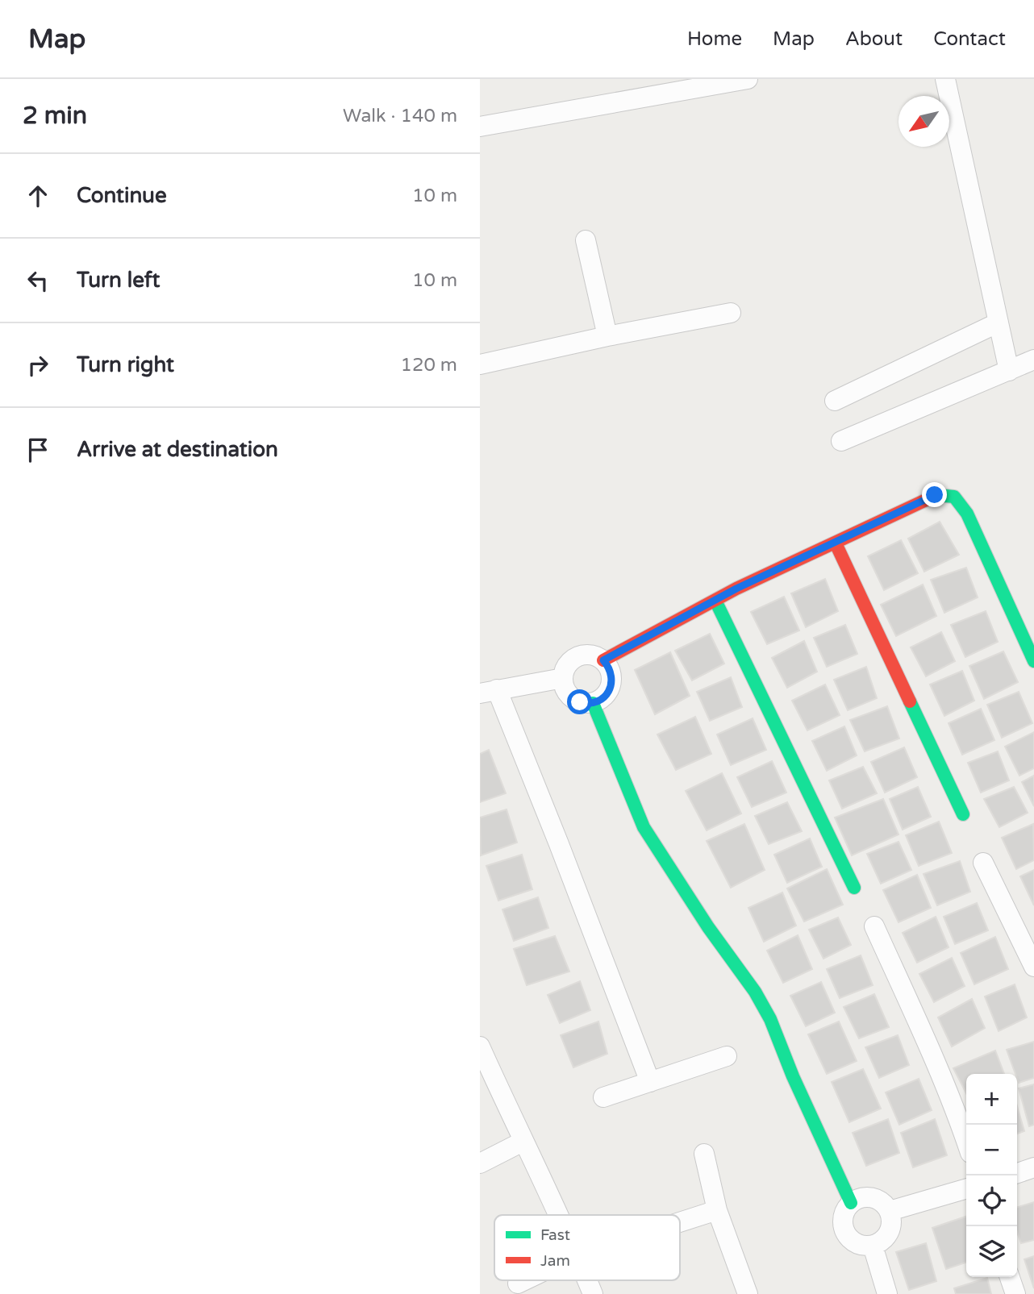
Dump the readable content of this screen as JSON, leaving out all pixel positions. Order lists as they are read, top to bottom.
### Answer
{
  "legend": ["Fast", "Jam"],
  "north": "bottom left",
  "page": {
    "header": "Map",
    "nav": [
      "Home",
      "Map",
      "About",
      "Contact"
    ],
    "heading": ["2 min", "Walk · 140 m"],
    "list": [
      ["Continue", "10 m"],
      ["Turn left", "10 m"],
      ["Turn right", "120 m"],
      "Arrive at destination"
    ],
    "map_buttons": ["+", "−"]
  }
}
